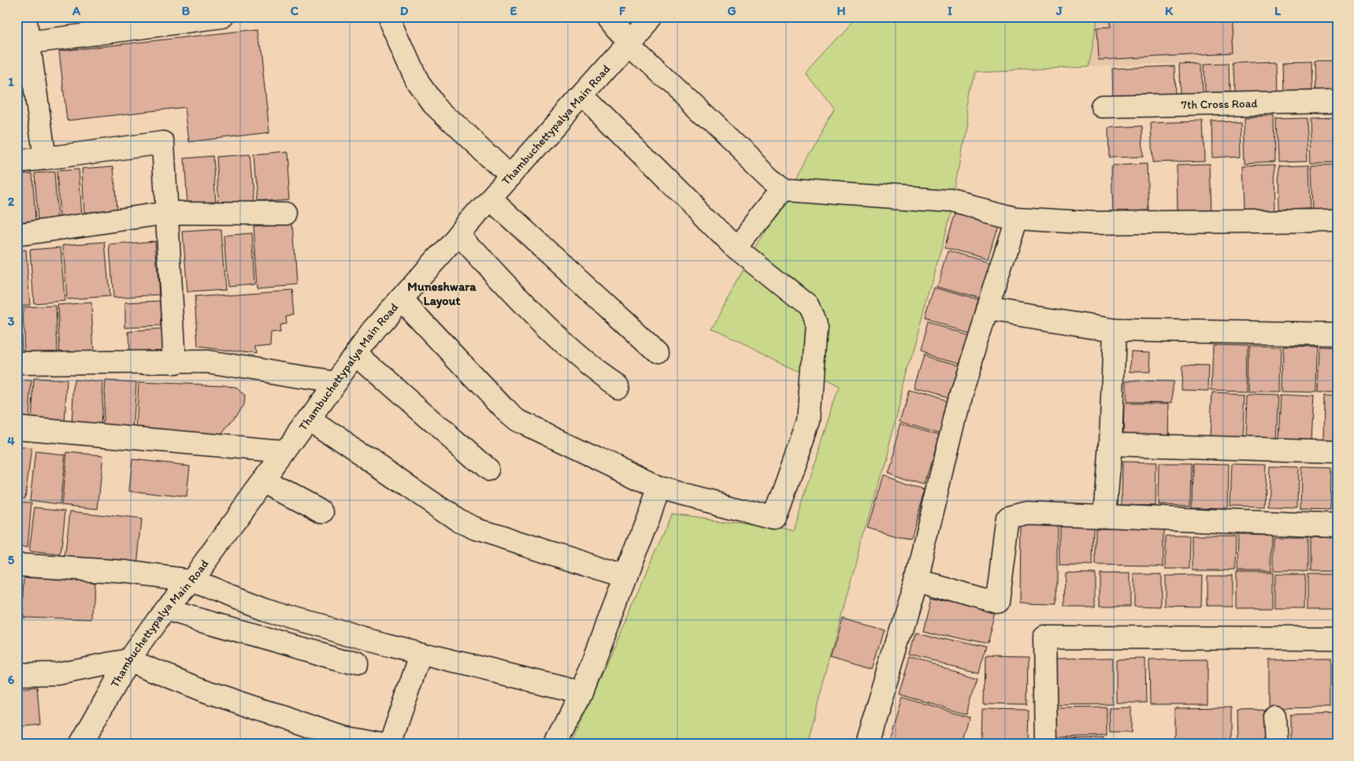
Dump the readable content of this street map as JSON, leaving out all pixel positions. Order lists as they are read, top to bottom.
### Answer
{
  "streets": {
    "street": ["7th Cross Road", "Thambuchettypalya Main Road"]
  },
  "districts": ["Muneshwara Layout"],
  "grid": {
    "columns": [
      "A",
      "B",
      "C",
      "D",
      "E",
      "F",
      "G",
      "H",
      "I",
      "J",
      "K",
      "L"
    ],
    "rows": [
      "1",
      "2",
      "3",
      "4",
      "5",
      "6"
    ]
  }
}
